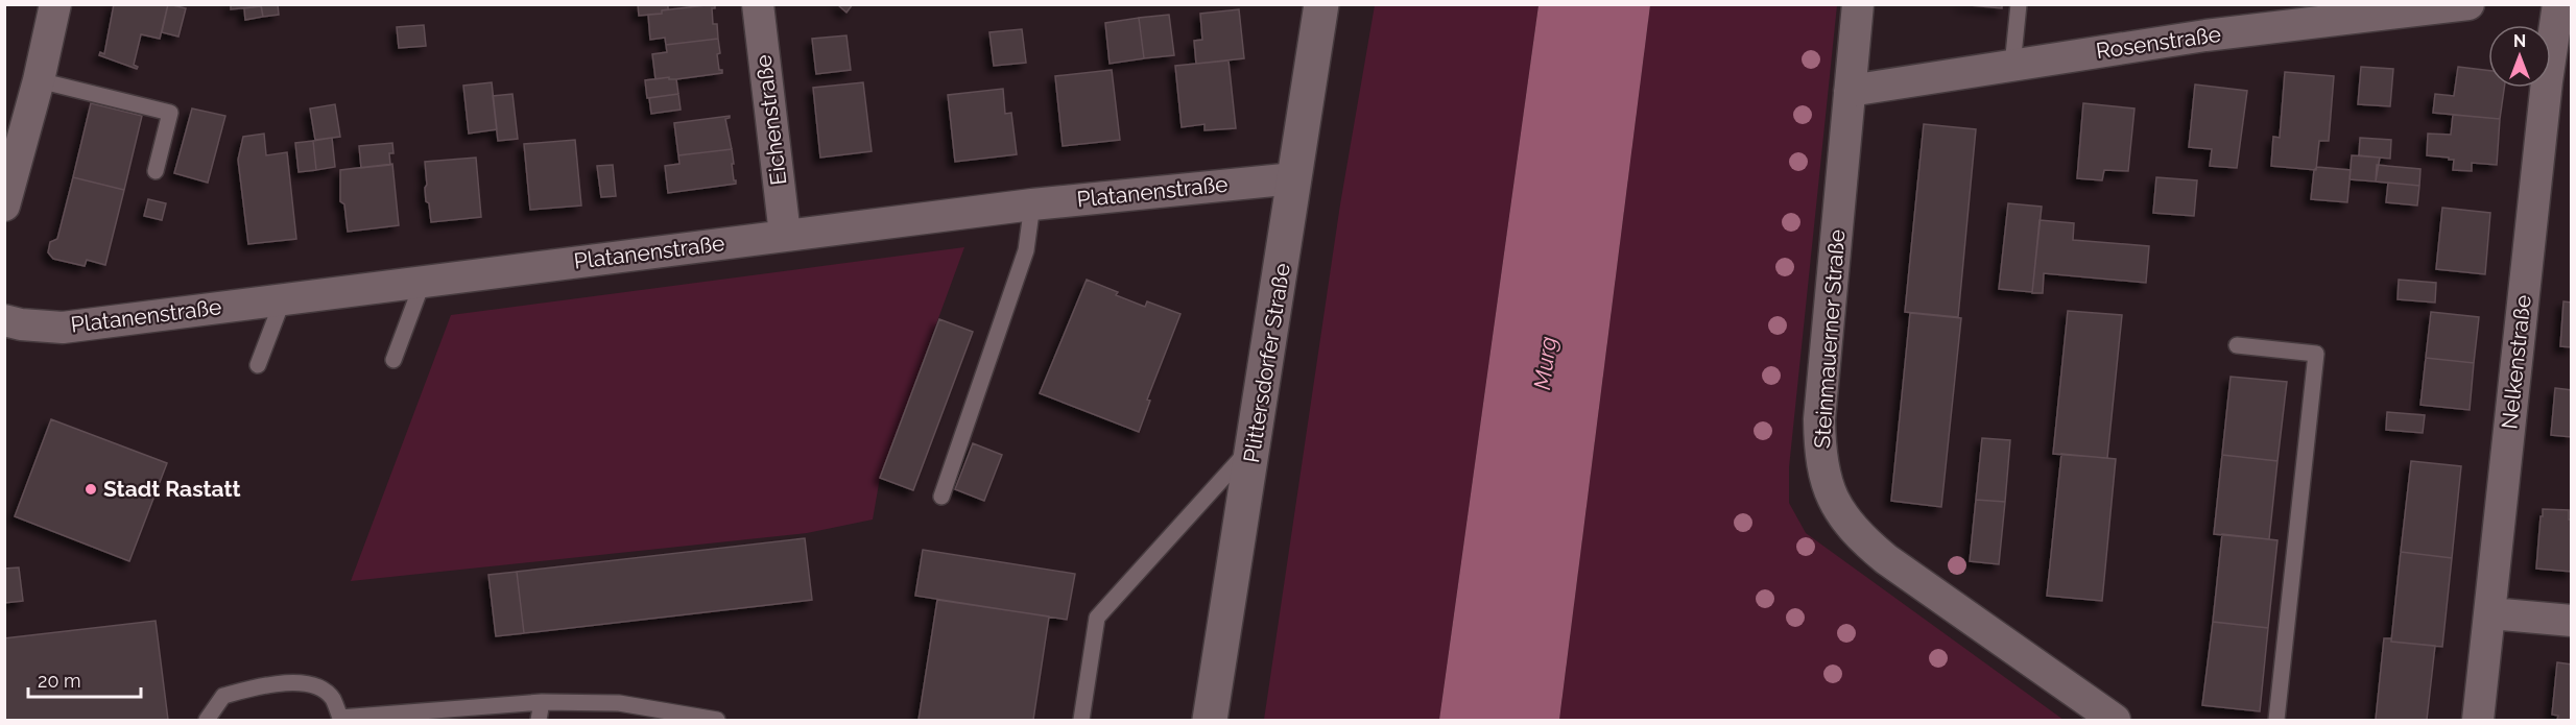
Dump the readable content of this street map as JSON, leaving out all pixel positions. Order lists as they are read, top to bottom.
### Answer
{
  "streets": {
    "street": [
      "Rosenstraße",
      "Eichenstraße",
      "Platanenstraße",
      "Steinmauerner Straße",
      "Nelkenstraße",
      "Plittersdorfer Straße"
    ]
  },
  "crossings": [
    ["Rosenstraße", "Steinmauerner Straße"],
    ["Eichenstraße", "Platanenstraße"],
    ["Platanenstraße", "Plittersdorfer Straße"]
  ],
  "water": ["Murg"],
  "places": ["Stadt Rastatt"],
  "scale_bar": "20 m",
  "north": "top"
}
